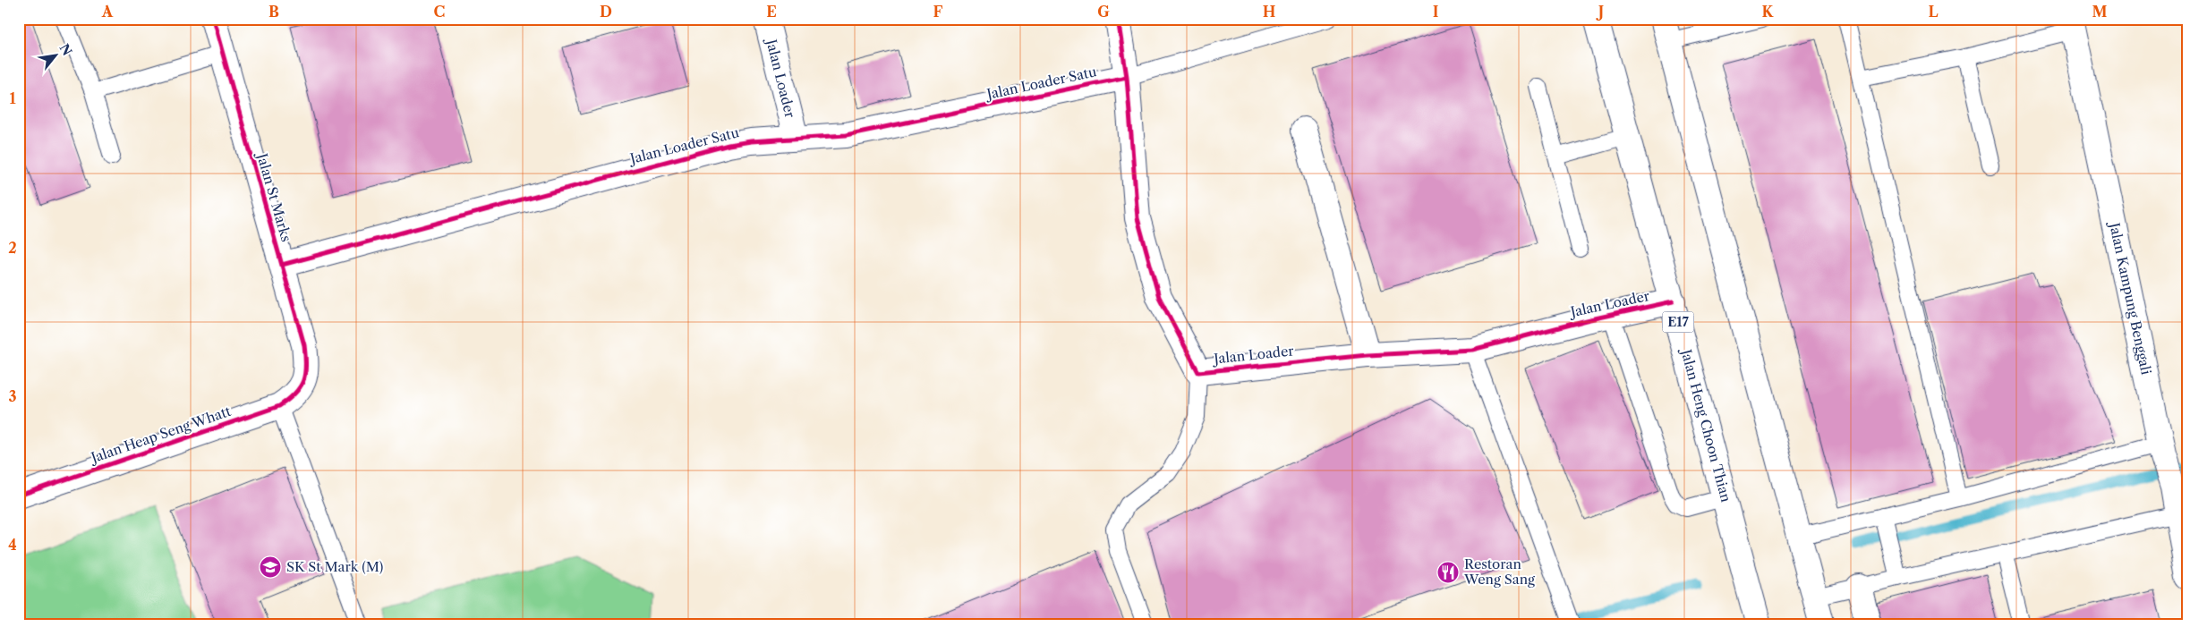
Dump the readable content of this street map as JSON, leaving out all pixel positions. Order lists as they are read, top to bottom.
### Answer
{
  "streets": {
    "main road": [
      "Jalan Loader",
      "Jalan Loader Satu",
      "Jalan St Marks",
      "Jalan Kampung Benggali",
      "E17",
      "Jalan Heng Choon Thian",
      "Jalan Heap Seng Whatt"
    ]
  },
  "crossings": [
    ["Jalan Loader", "Jalan Loader Satu"],
    ["Jalan Loader", "Jalan Heng Choon Thian"],
    ["Jalan Loader Satu", "Jalan St Marks"],
    ["Jalan St Marks", "Jalan Heap Seng Whatt"]
  ],
  "places": {
    "school or university": ["SK St Mark (M)"],
    "restaurant": ["Restoran Weng Sang"]
  },
  "north": "top right",
  "grid": {
    "columns": [
      "A",
      "B",
      "C",
      "D",
      "E",
      "F",
      "G",
      "H",
      "I",
      "J",
      "K",
      "L",
      "M"
    ],
    "rows": [
      "1",
      "2",
      "3",
      "4"
    ]
  }
}
